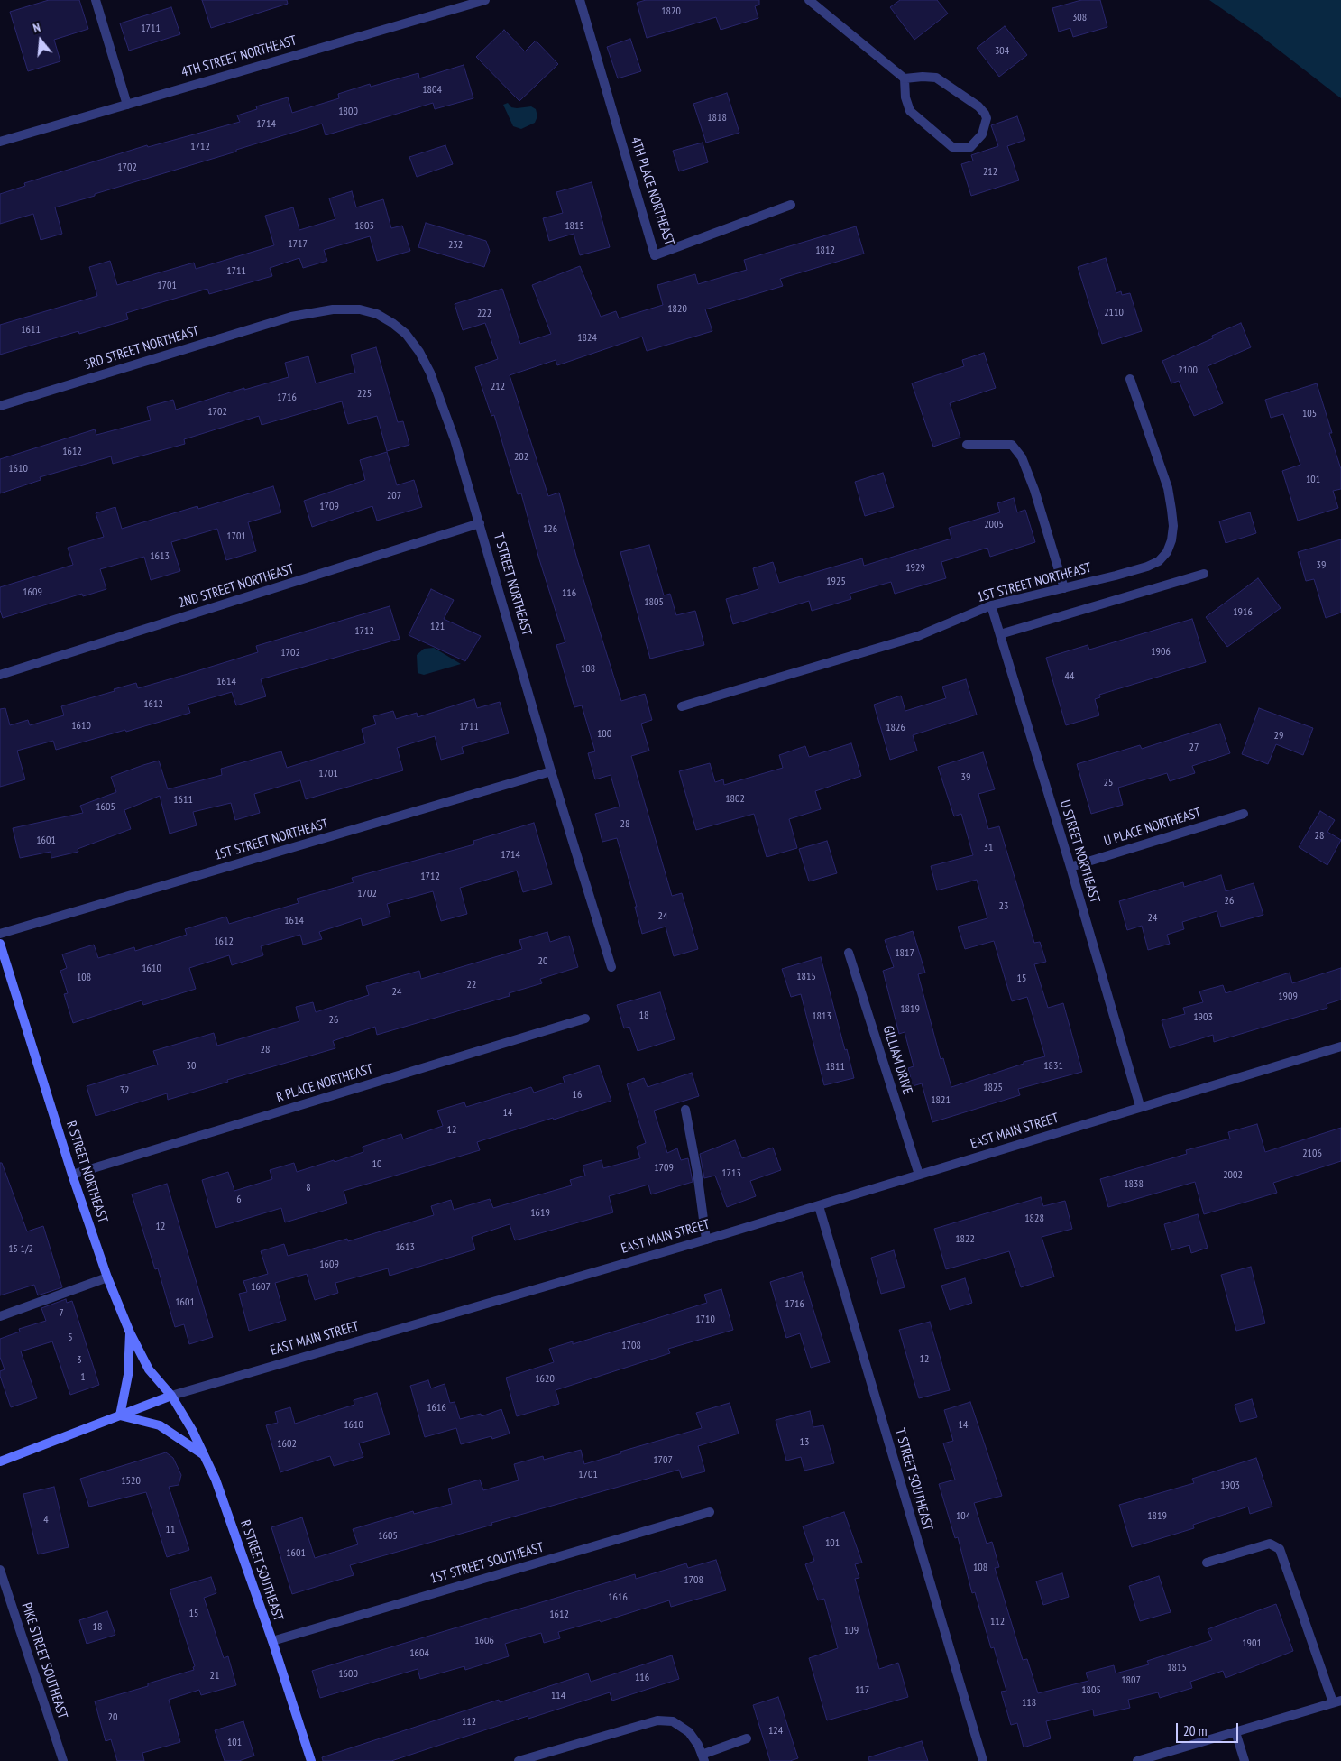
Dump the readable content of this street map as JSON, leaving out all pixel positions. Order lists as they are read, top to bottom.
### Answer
{
  "streets": {
    "main road": ["EAST MAIN STREET", "R STREET NORTHEAST", "R STREET SOUTHEAST"],
    "street": [
      "4TH STREET NORTHEAST",
      "4TH PLACE NORTHEAST",
      "3RD STREET NORTHEAST",
      "1ST STREET NORTHEAST",
      "T STREET NORTHEAST",
      "2ND STREET NORTHEAST",
      "U PLACE NORTHEAST",
      "U STREET NORTHEAST",
      "GILLIAM DRIVE",
      "R PLACE NORTHEAST",
      "T STREET SOUTHEAST",
      "1ST STREET SOUTHEAST",
      "PIKE STREET SOUTHEAST"
    ]
  },
  "crossings": [
    ["3RD STREET NORTHEAST", "T STREET NORTHEAST"],
    ["1ST STREET NORTHEAST", "T STREET NORTHEAST"],
    ["1ST STREET NORTHEAST", "U STREET NORTHEAST"],
    ["T STREET NORTHEAST", "2ND STREET NORTHEAST"],
    ["U PLACE NORTHEAST", "U STREET NORTHEAST"],
    ["U STREET NORTHEAST", "EAST MAIN STREET"],
    ["GILLIAM DRIVE", "EAST MAIN STREET"],
    ["R PLACE NORTHEAST", "R STREET NORTHEAST"],
    ["EAST MAIN STREET", "R STREET NORTHEAST"],
    ["EAST MAIN STREET", "T STREET SOUTHEAST"],
    ["EAST MAIN STREET", "R STREET SOUTHEAST"],
    ["R STREET NORTHEAST", "R STREET SOUTHEAST"],
    ["1ST STREET SOUTHEAST", "R STREET SOUTHEAST"]
  ],
  "house_numbers": [
    "1820",
    "308",
    "1711",
    "304",
    "1804",
    "1800",
    "1818",
    "1714",
    "1712",
    "1702",
    "212",
    "1803",
    "1815",
    "1717",
    "232",
    "1812",
    "1711",
    "1701",
    "1820",
    "2110",
    "222",
    "1611",
    "1824",
    "2100",
    "212",
    "225",
    "1716",
    "1702",
    "105",
    "1612",
    "202",
    "1610",
    "101",
    "207",
    "1709",
    "2005",
    "126",
    "1701",
    "1613",
    "39",
    "1929",
    "1925",
    "1609",
    "116",
    "1805",
    "1916",
    "121",
    "1712",
    "1906",
    "1702",
    "108",
    "44",
    "1614",
    "1612",
    "1610",
    "1711",
    "1826",
    "100",
    "29",
    "27",
    "1701",
    "39",
    "25",
    "1802",
    "1611",
    "1605",
    "28",
    "28",
    "1601",
    "31",
    "1714",
    "1712",
    "1702",
    "26",
    "23",
    "24",
    "24",
    "1614",
    "1612",
    "1817",
    "20",
    "1610",
    "1815",
    "108",
    "15",
    "22",
    "24",
    "1909",
    "1819",
    "18",
    "1813",
    "1903",
    "26",
    "28",
    "30",
    "1831",
    "1811",
    "1825",
    "32",
    "16",
    "1821",
    "14",
    "12",
    "2106",
    "10",
    "1709",
    "1713",
    "2002",
    "1838",
    "8",
    "6",
    "1619",
    "1828",
    "12",
    "1822",
    "1613",
    "15 1/2",
    "1609",
    "1607",
    "1601",
    "1716",
    "7",
    "1710",
    "5",
    "1708",
    "12",
    "3",
    "1",
    "1620",
    "1616",
    "1610",
    "14",
    "13",
    "1602",
    "1707",
    "1701",
    "1520",
    "1903",
    "104",
    "1819",
    "4",
    "11",
    "1605",
    "101",
    "1601",
    "108",
    "1708",
    "1616",
    "15",
    "1612",
    "112",
    "18",
    "109",
    "1606",
    "1901",
    "1604",
    "1815",
    "1600",
    "21",
    "116",
    "1807",
    "117",
    "1805",
    "114",
    "118",
    "20",
    "112",
    "124",
    "101"
  ],
  "scale_bar": "20 m",
  "north": "top"
}
